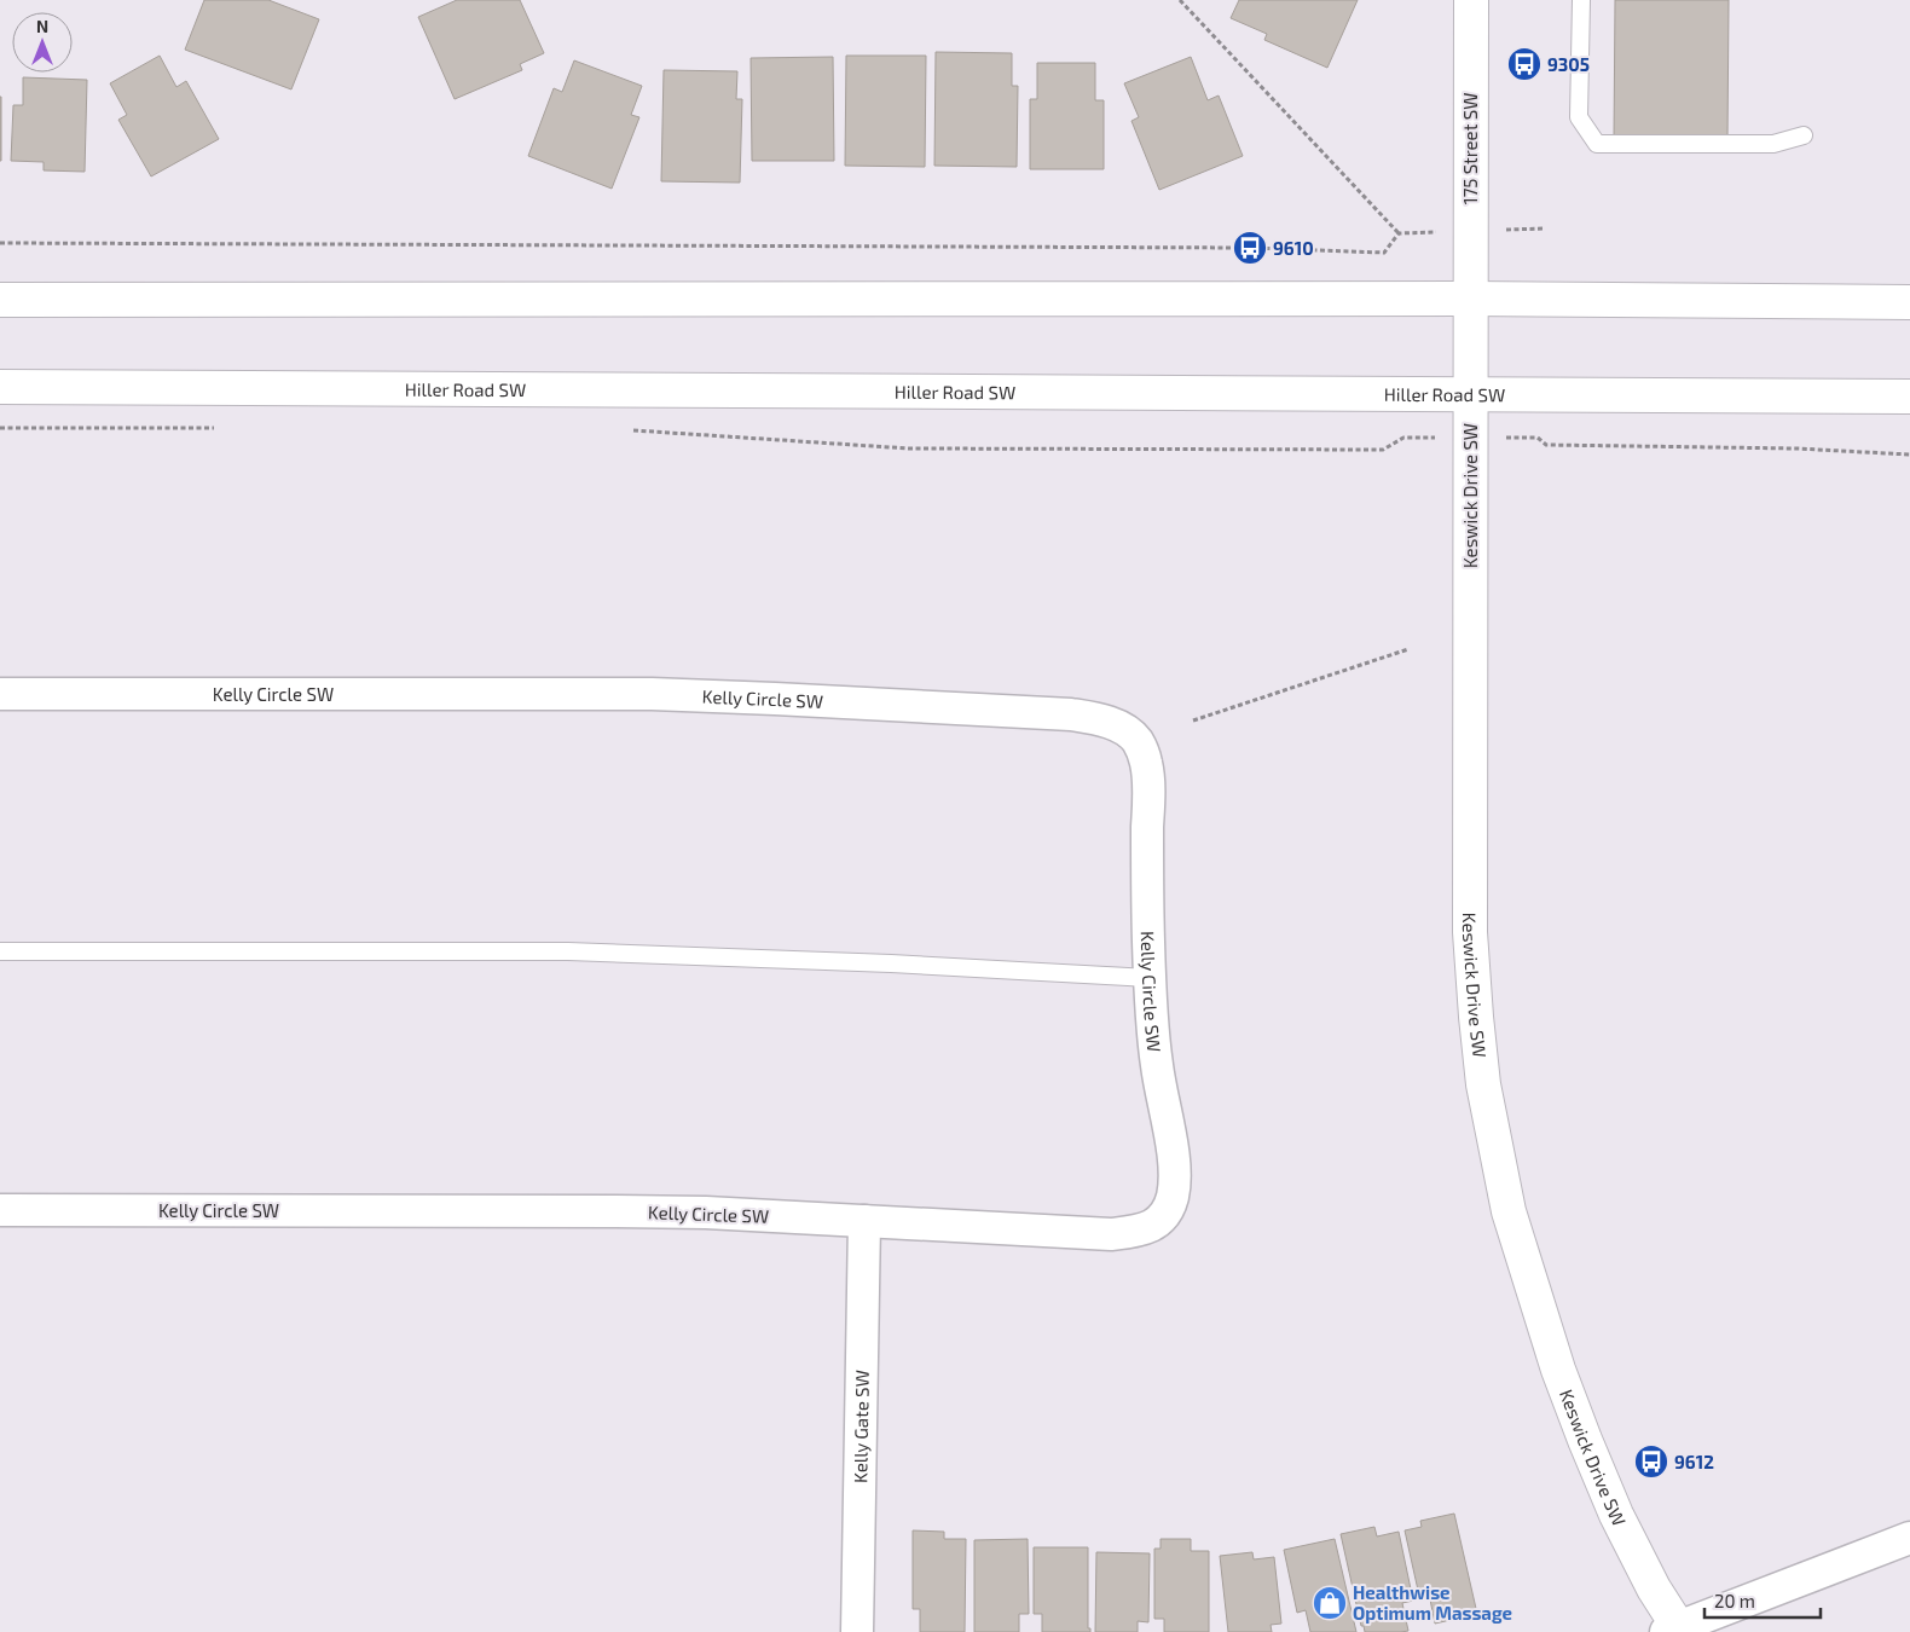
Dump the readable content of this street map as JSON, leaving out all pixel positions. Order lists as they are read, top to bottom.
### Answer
{
  "streets": {
    "main road": ["175 Street SW", "Hiller Road SW", "Keswick Drive SW"],
    "street": ["Kelly Circle SW", "Kelly Gate SW"]
  },
  "crossings": [
    ["175 Street SW", "Keswick Drive SW"],
    ["Hiller Road SW", "Keswick Drive SW"],
    ["Kelly Circle SW", "Kelly Gate SW"]
  ],
  "places": {
    "bus stop": ["9305", "9610", "9612"],
    "shop": ["Healthwise Optimum Massage"]
  },
  "scale_bar": "20 m",
  "north": "top"
}
